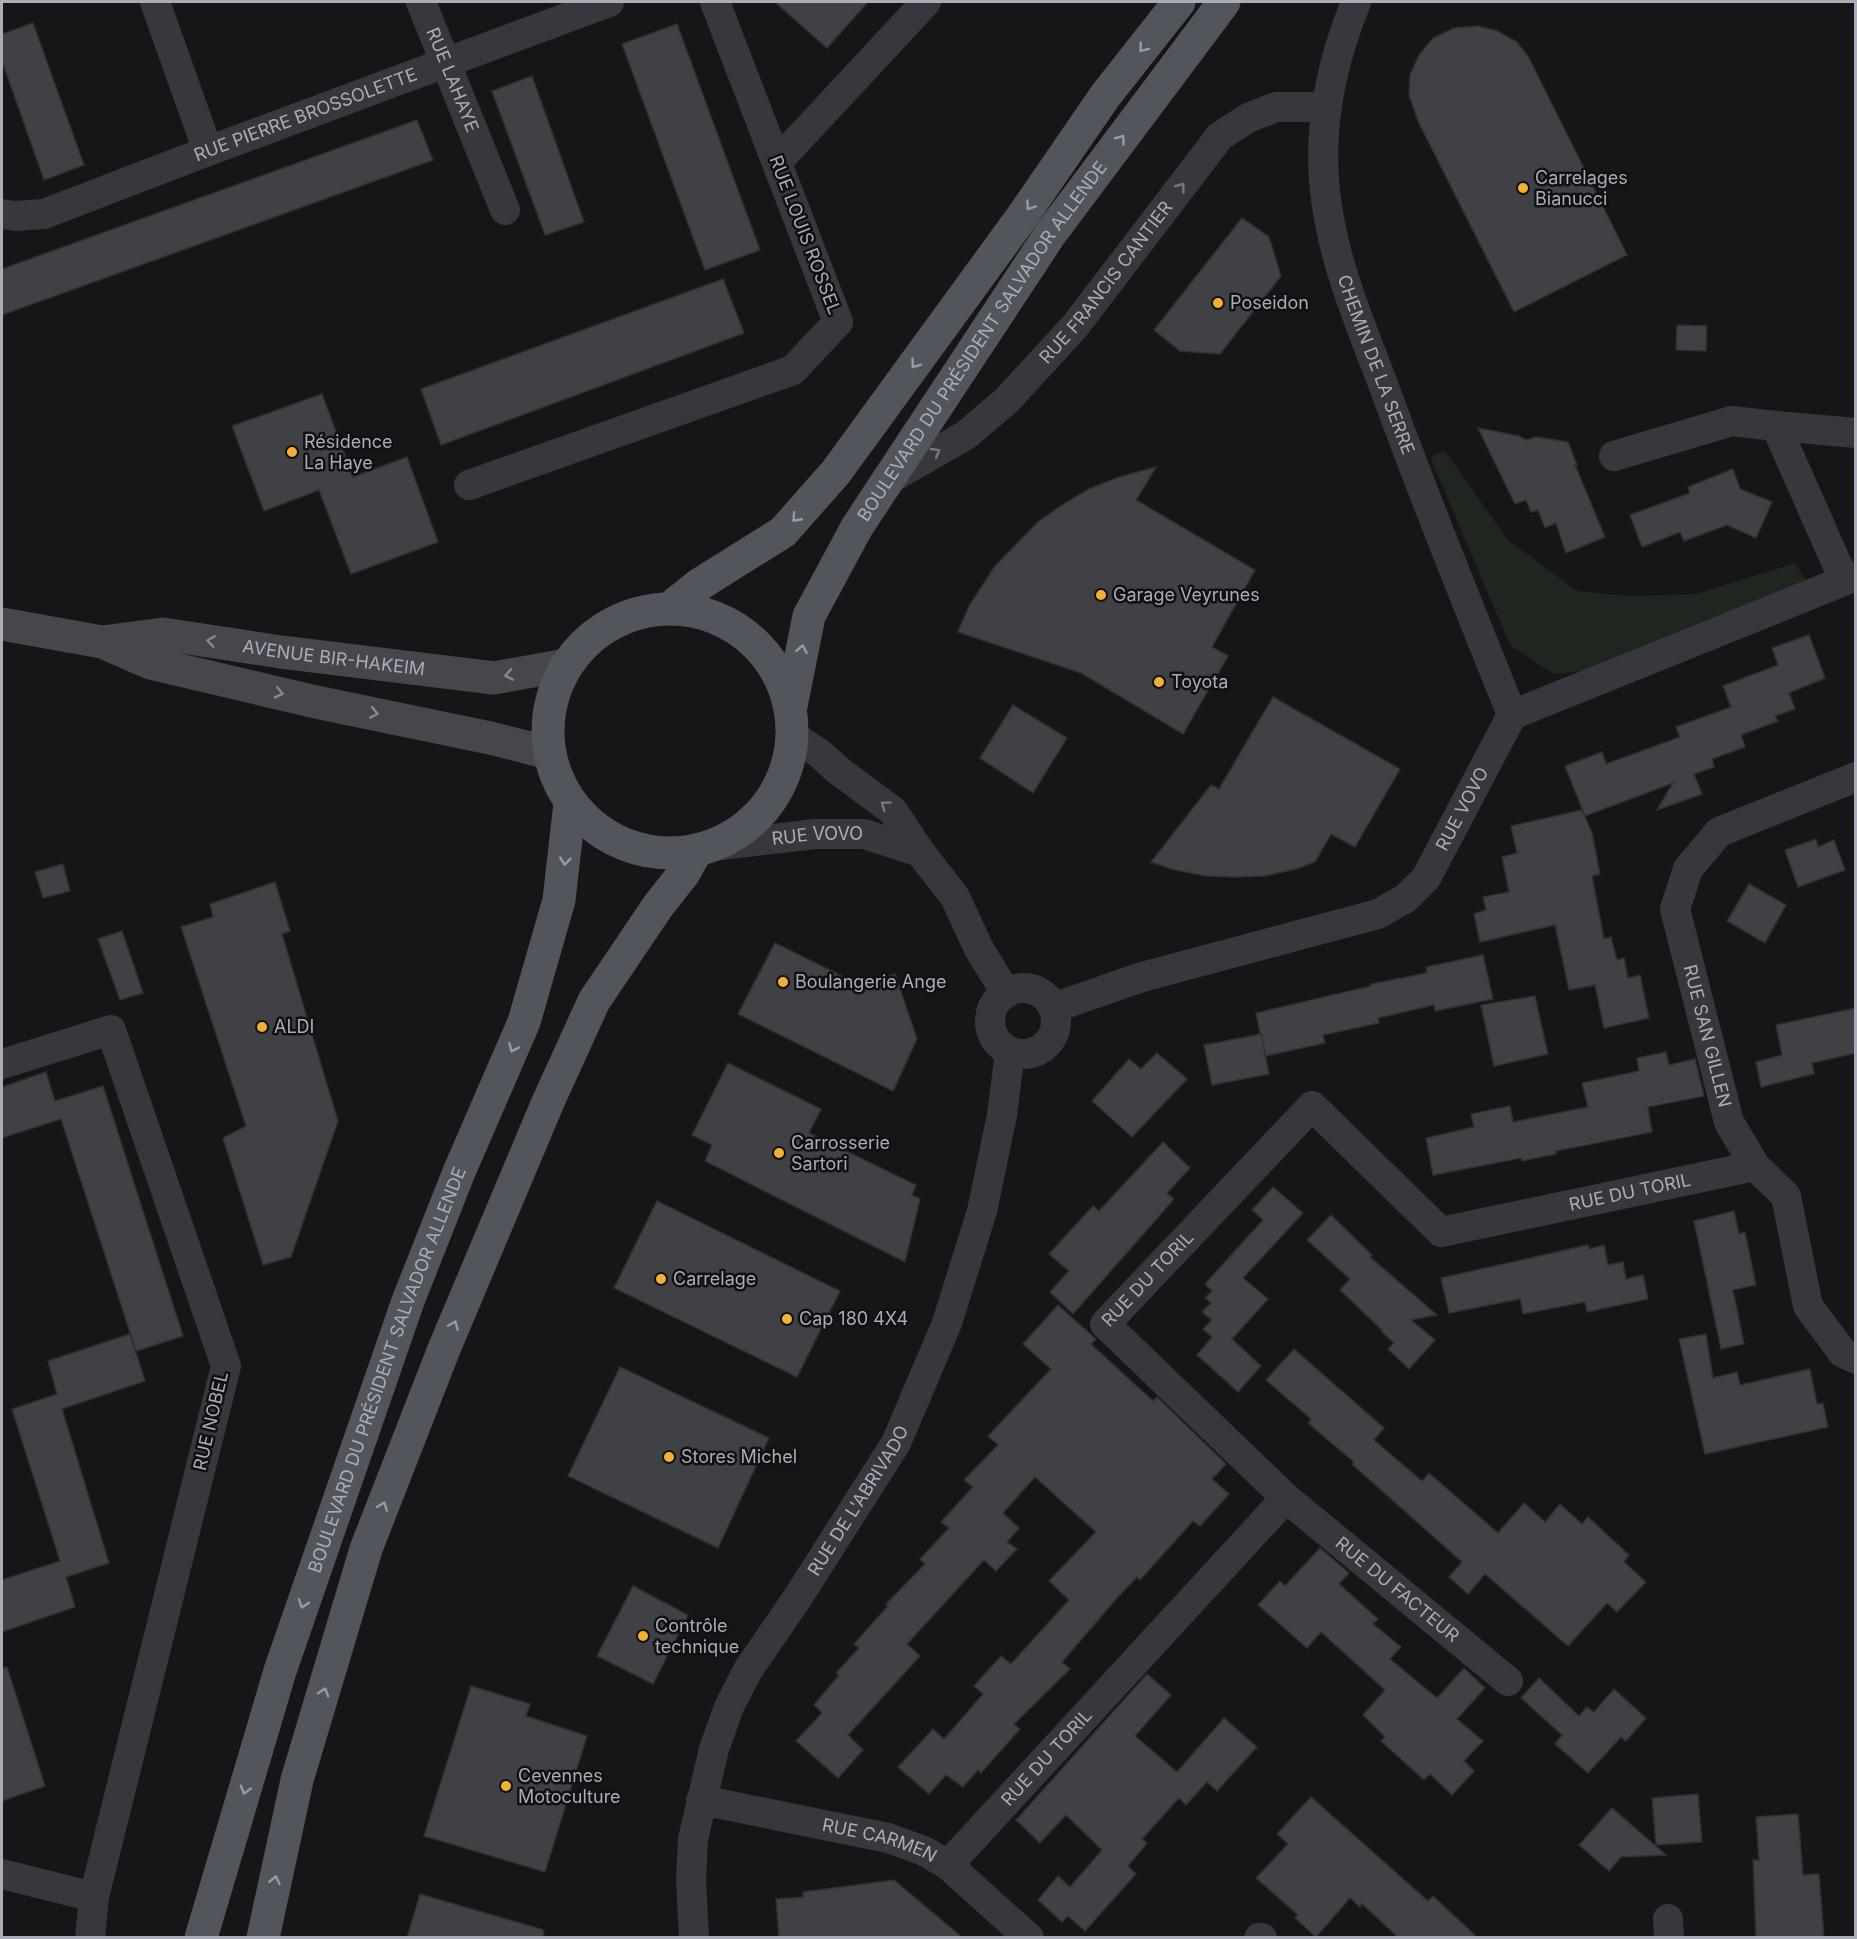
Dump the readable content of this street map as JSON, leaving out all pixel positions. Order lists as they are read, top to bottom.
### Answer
{
  "streets": {
    "main road": ["BOULEVARD DU PRÉSIDENT SALVADOR ALLENDE", "AVENUE BIR-HAKEIM"],
    "street": [
      "RUE LAHAYE",
      "RUE PIERRE BROSSOLETTE",
      "RUE LOUIS ROSSEL",
      "RUE FRANCIS CANTIER",
      "CHEMIN DE LA SERRE",
      "RUE VOVO",
      "RUE SAN GILLEN",
      "RUE DU TORIL",
      "RUE NOBEL",
      "RUE DE L'ABRIVADO",
      "RUE DU FACTEUR",
      "RUE CARMEN"
    ]
  },
  "crossings": [
    ["RUE LAHAYE", "RUE PIERRE BROSSOLETTE"],
    ["RUE FRANCIS CANTIER", "BOULEVARD DU PRÉSIDENT SALVADOR ALLENDE"],
    ["RUE FRANCIS CANTIER", "CHEMIN DE LA SERRE"],
    ["BOULEVARD DU PRÉSIDENT SALVADOR ALLENDE", "RUE VOVO"],
    ["CHEMIN DE LA SERRE", "RUE VOVO"],
    ["RUE VOVO", "RUE DE L'ABRIVADO"],
    ["RUE SAN GILLEN", "RUE DU TORIL"],
    ["RUE DU TORIL", "RUE DU FACTEUR"],
    ["RUE DU TORIL", "RUE CARMEN"],
    ["RUE DE L'ABRIVADO", "RUE CARMEN"]
  ],
  "one_way": ["RUE FRANCIS CANTIER"],
  "places": [
    "Carrelages Bianucci",
    "Poseidon",
    "Résidence La Haye",
    "Garage Veyrunes",
    "Toyota",
    "Boulangerie Ange",
    "ALDI",
    "Carrosserie Sartori",
    "Carrelage",
    "Cap 180 4X4",
    "Stores Michel",
    "Contrôle technique",
    "Cevennes Motoculture"
  ]
}
